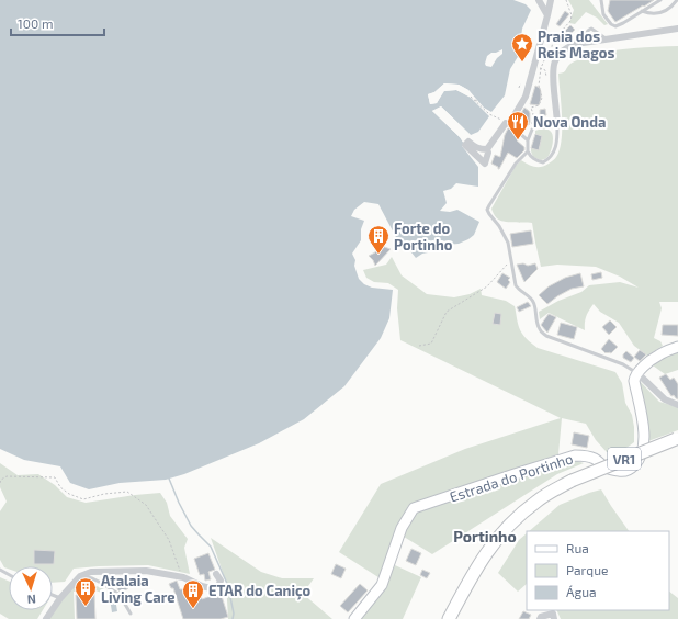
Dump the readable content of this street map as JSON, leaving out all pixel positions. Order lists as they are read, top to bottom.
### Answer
{
  "streets": {
    "highway": ["VR1"],
    "street": ["Estrada do Portinho"]
  },
  "districts": ["Portinho"],
  "places": {
    "place": ["Praia dos Reis Magos"],
    "restaurant": ["Nova Onda"],
    "building": ["Forte do Portinho", "Atalaia Living Care", "ETAR do Caniço"]
  },
  "legend": ["Rua", "Parque", "Água"],
  "scale_bar": "100 m",
  "north": "bottom"
}
